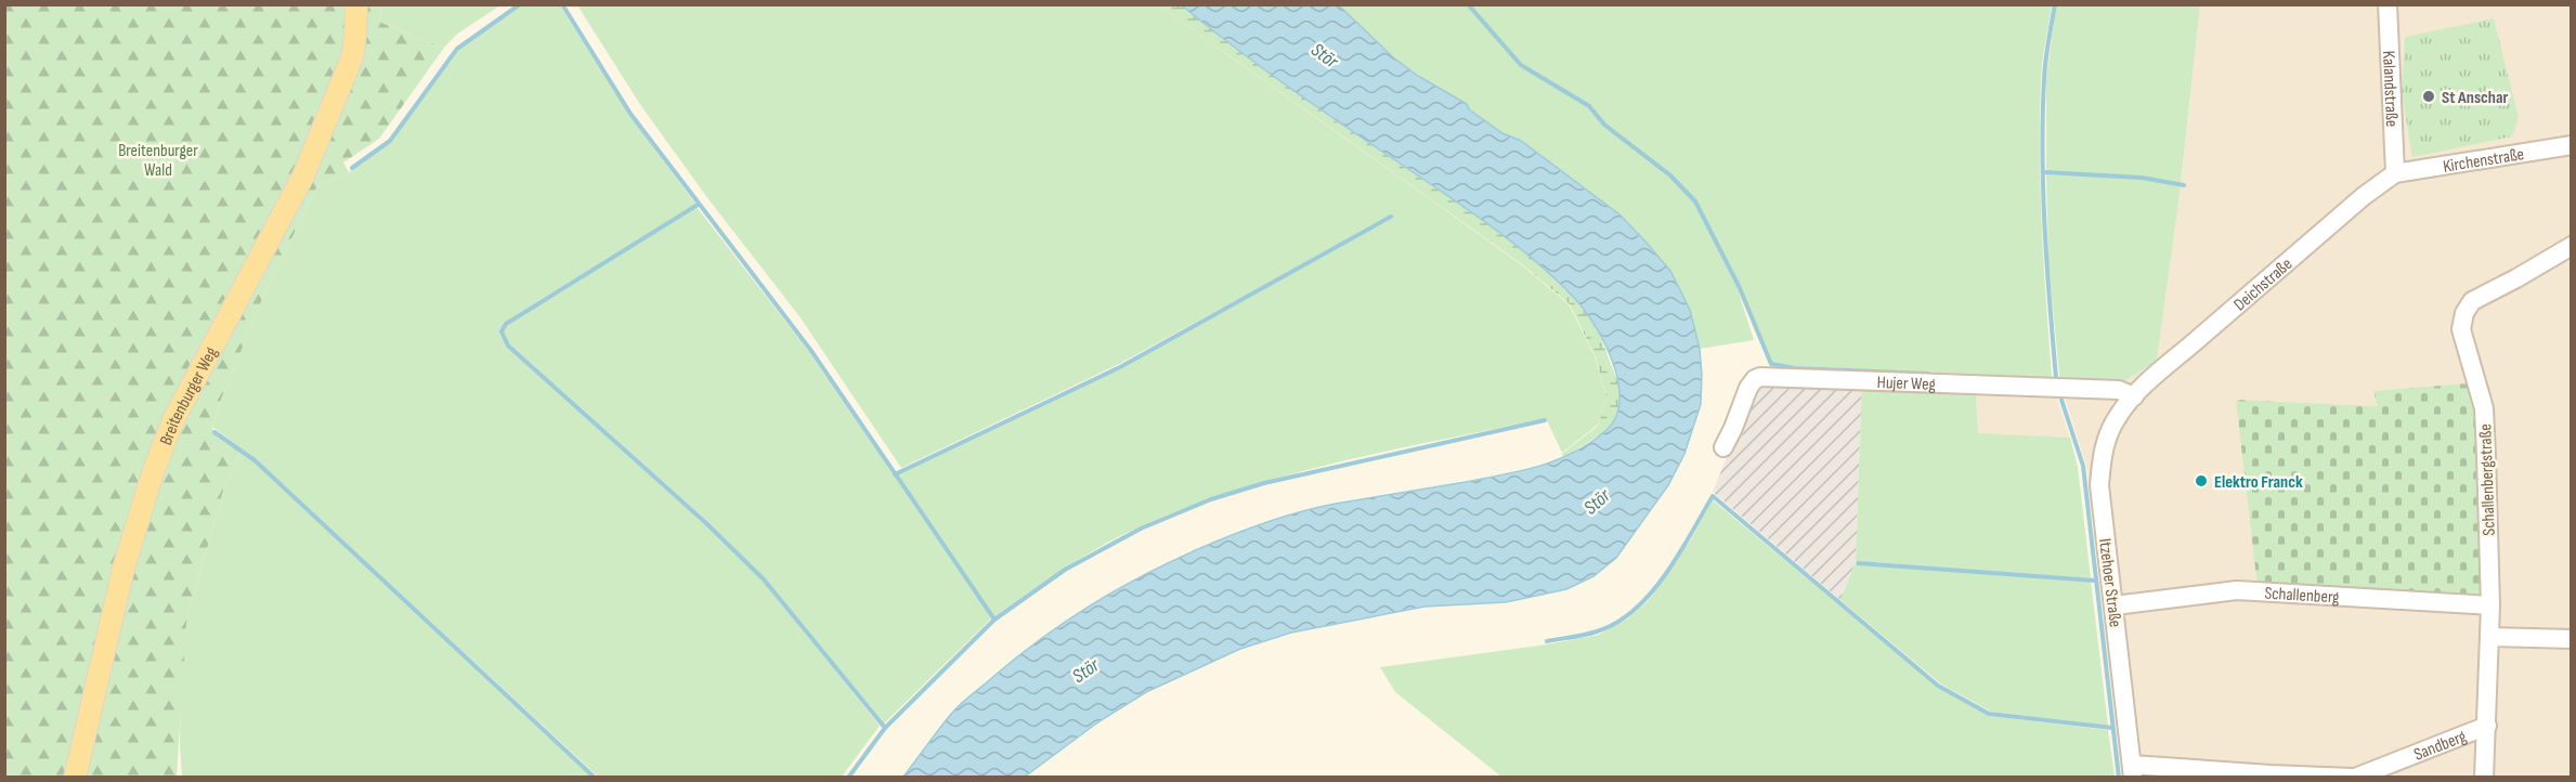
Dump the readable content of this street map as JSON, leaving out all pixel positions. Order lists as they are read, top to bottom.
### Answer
{
  "streets": {
    "main road": ["Breitenburger Weg"],
    "street": [
      "Kalandstraße",
      "Kirchenstraße",
      "Deichstraße",
      "Hujer Weg",
      "Schallenbergstraße",
      "Itzehoer Straße",
      "Schallenberg",
      "Sandberg"
    ]
  },
  "crossings": [
    ["Kalandstraße", "Kirchenstraße"],
    ["Kalandstraße", "Deichstraße"],
    ["Kirchenstraße", "Deichstraße"],
    ["Deichstraße", "Hujer Weg"],
    ["Deichstraße", "Itzehoer Straße"],
    ["Hujer Weg", "Itzehoer Straße"],
    ["Schallenbergstraße", "Schallenberg"],
    ["Schallenbergstraße", "Sandberg"],
    ["Itzehoer Straße", "Schallenberg"],
    ["Itzehoer Straße", "Sandberg"]
  ],
  "water": ["Stör"],
  "parks": ["Breitenburger Wald"],
  "places": ["St Anschar", "Elektro Franck"]
}
